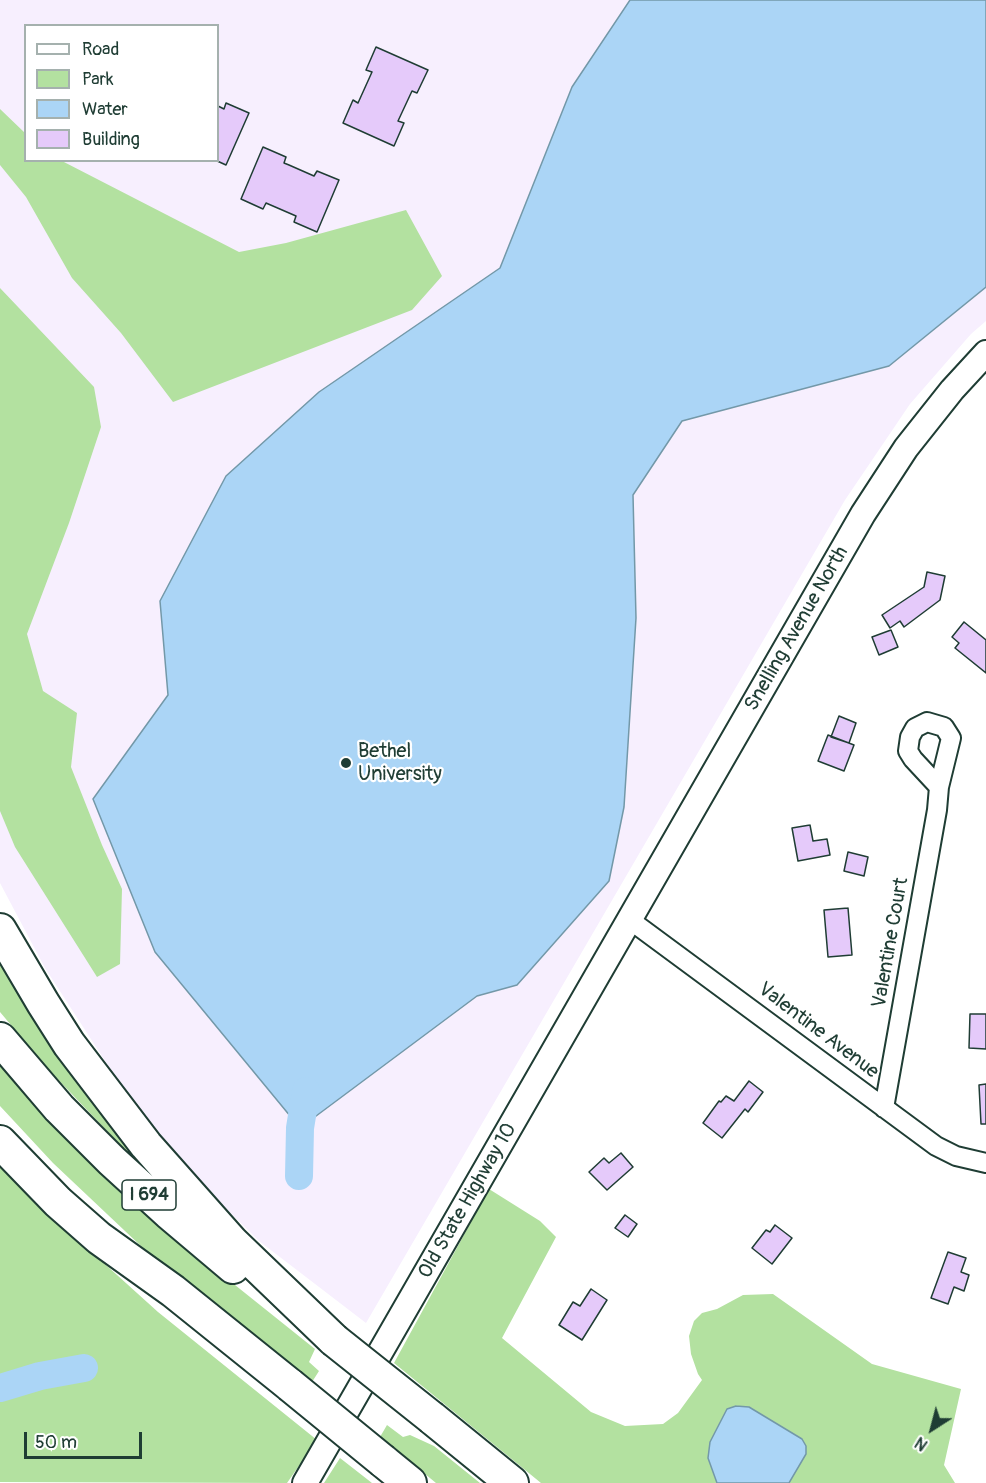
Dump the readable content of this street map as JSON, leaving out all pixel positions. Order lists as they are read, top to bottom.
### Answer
{
  "streets": {
    "highway": ["I 694"],
    "street": [
      "Snelling Avenue North",
      "Valentine Court",
      "Valentine Avenue",
      "Old State Highway 10"
    ]
  },
  "crossings": [
    ["Snelling Avenue North", "Valentine Avenue"],
    ["Snelling Avenue North", "Old State Highway 10"],
    ["Valentine Court", "Valentine Avenue"],
    ["Valentine Avenue", "Old State Highway 10"]
  ],
  "places": ["Bethel University"],
  "legend": [
    "Road",
    "Park",
    "Water",
    "Building"
  ],
  "scale_bar": "50 m",
  "north": "bottom left"
}
